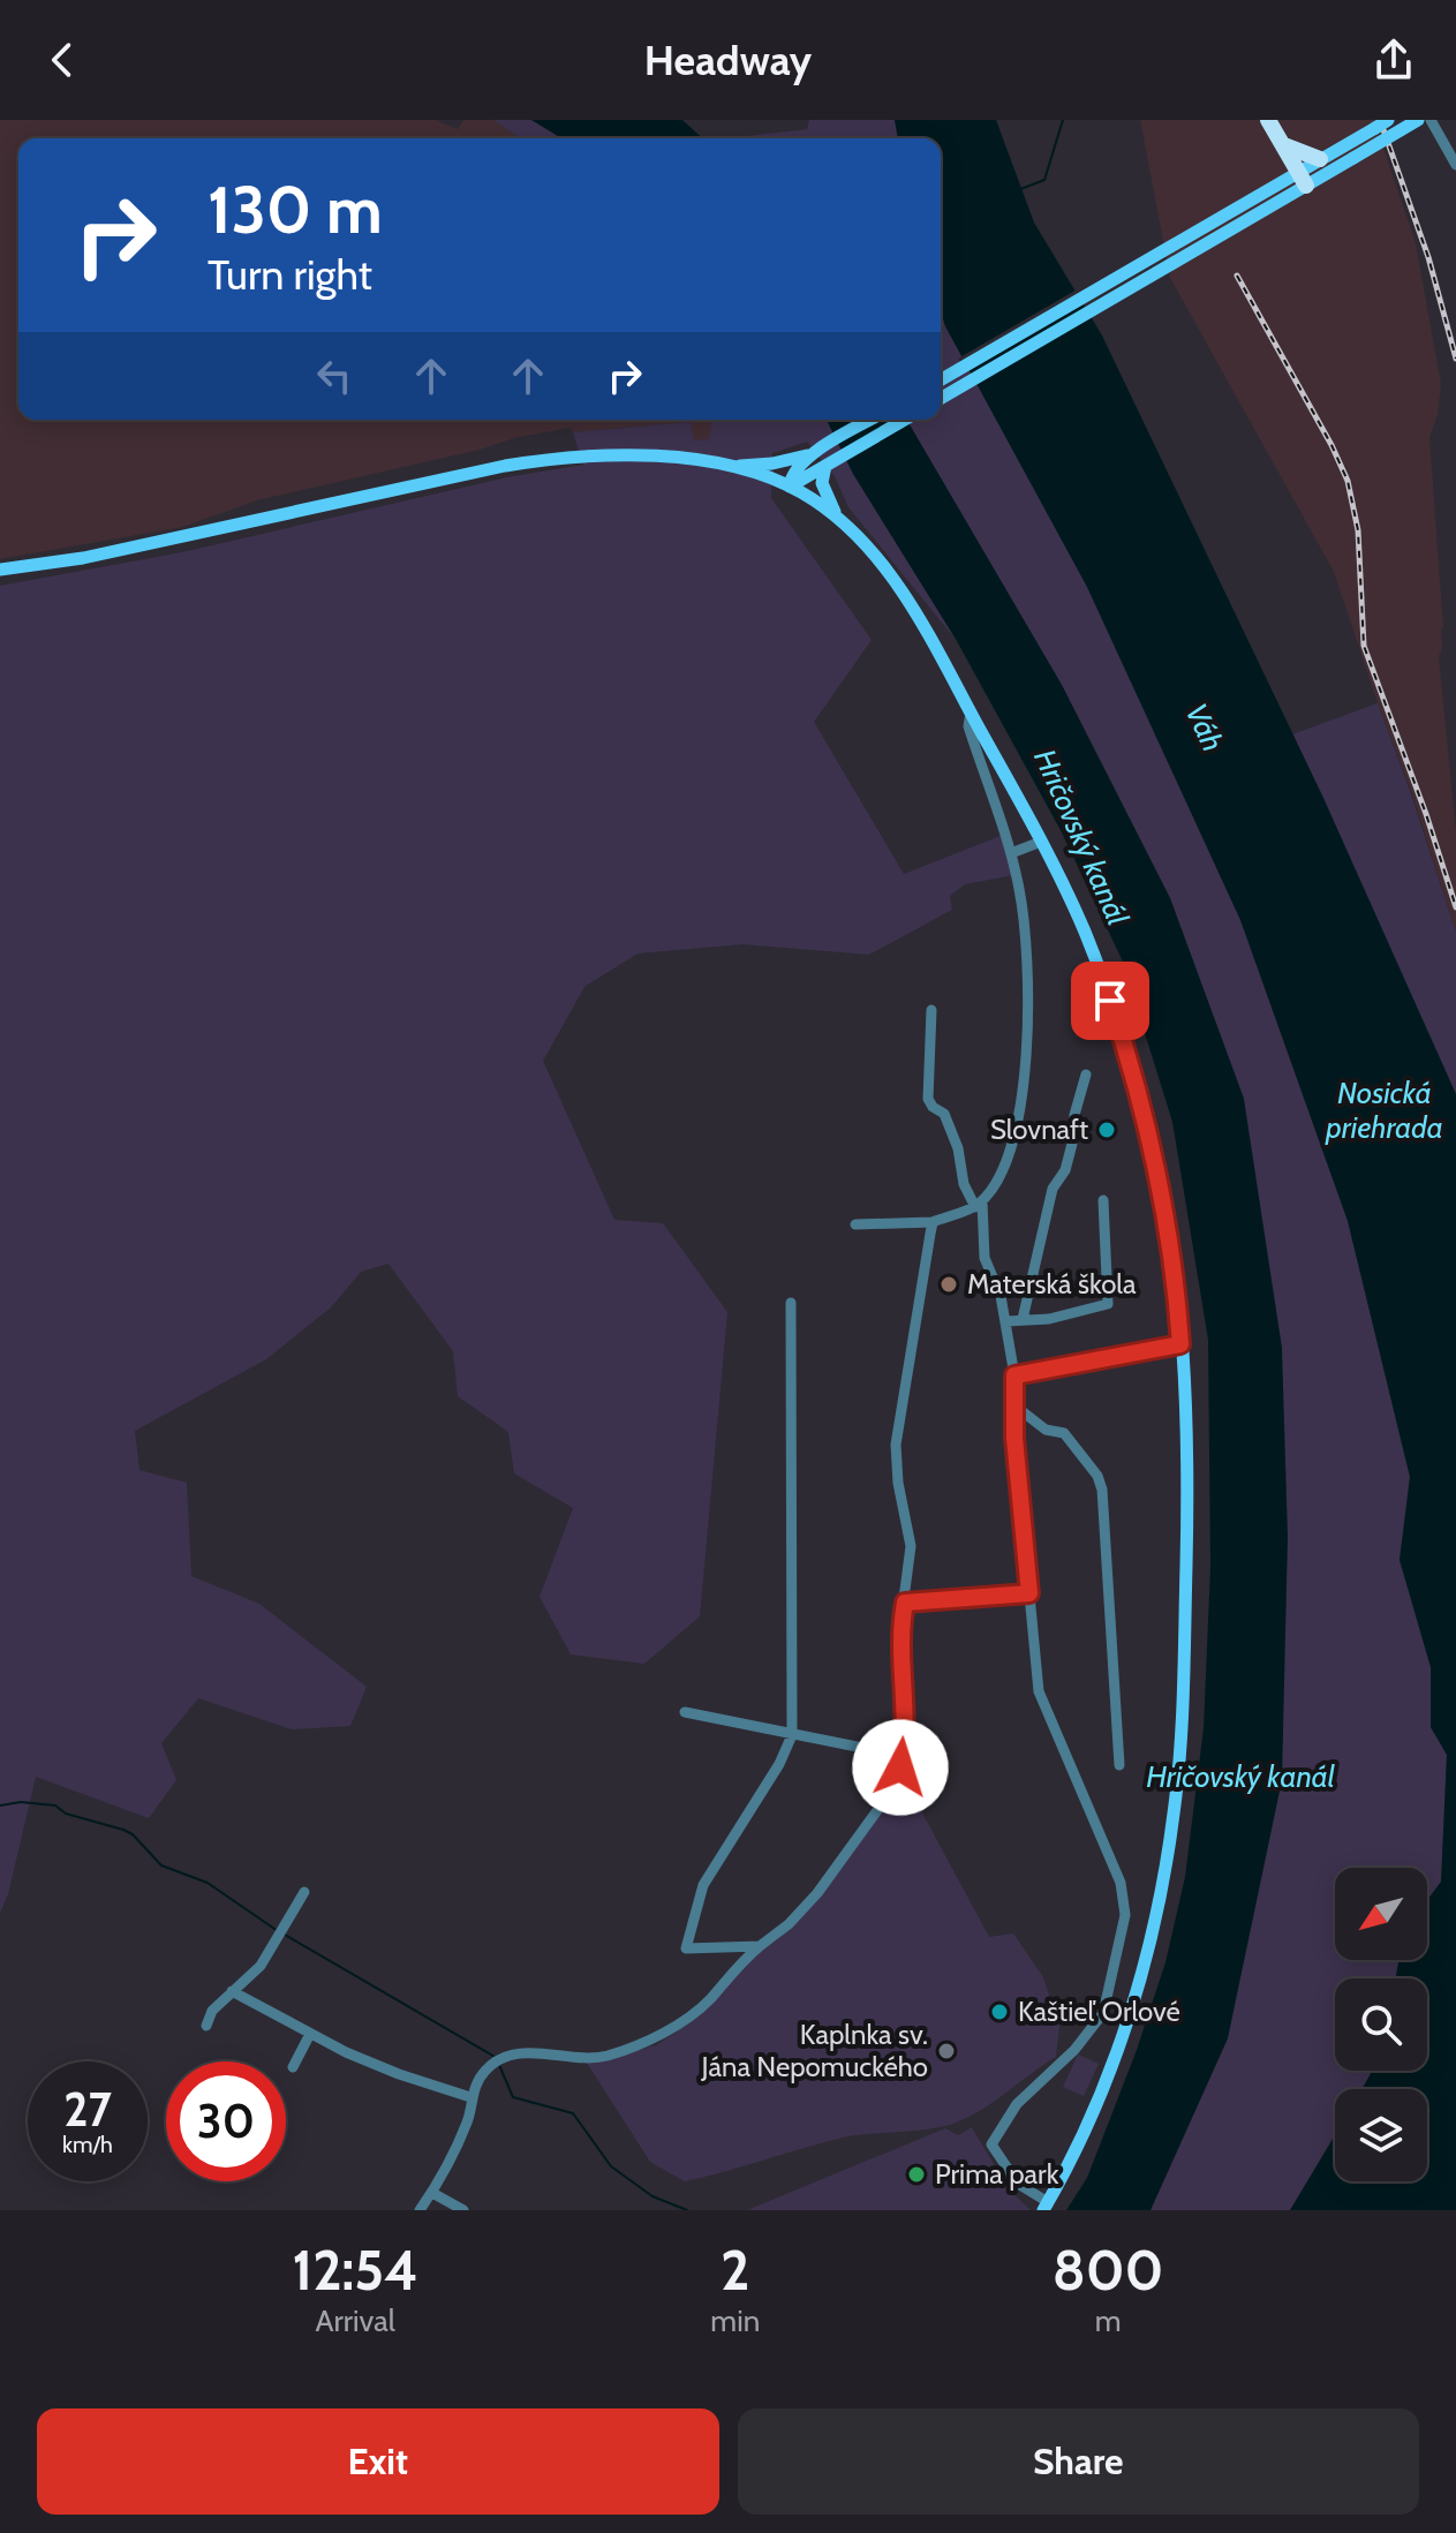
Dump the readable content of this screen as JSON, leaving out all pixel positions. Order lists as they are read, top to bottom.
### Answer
{
  "water": ["Váh", "Hričovský kanál", "Nosická priehrada"],
  "places": [
    "Slovnaft",
    "Materská škola",
    "Kaštieľ Orlové",
    "Kaplnka sv. Jána Nepomuckého",
    "Prima park"
  ],
  "north": "bottom left",
  "page": {
    "header": "Headway",
    "turn": ["130 m", "Turn right"],
    "speed": "27 km/h",
    "limit": "30",
    "eta": [
      "12:54",
      "Arrival",
      "2",
      "min",
      "800",
      "m"
    ],
    "buttons": ["Exit", "Share"]
  }
}
